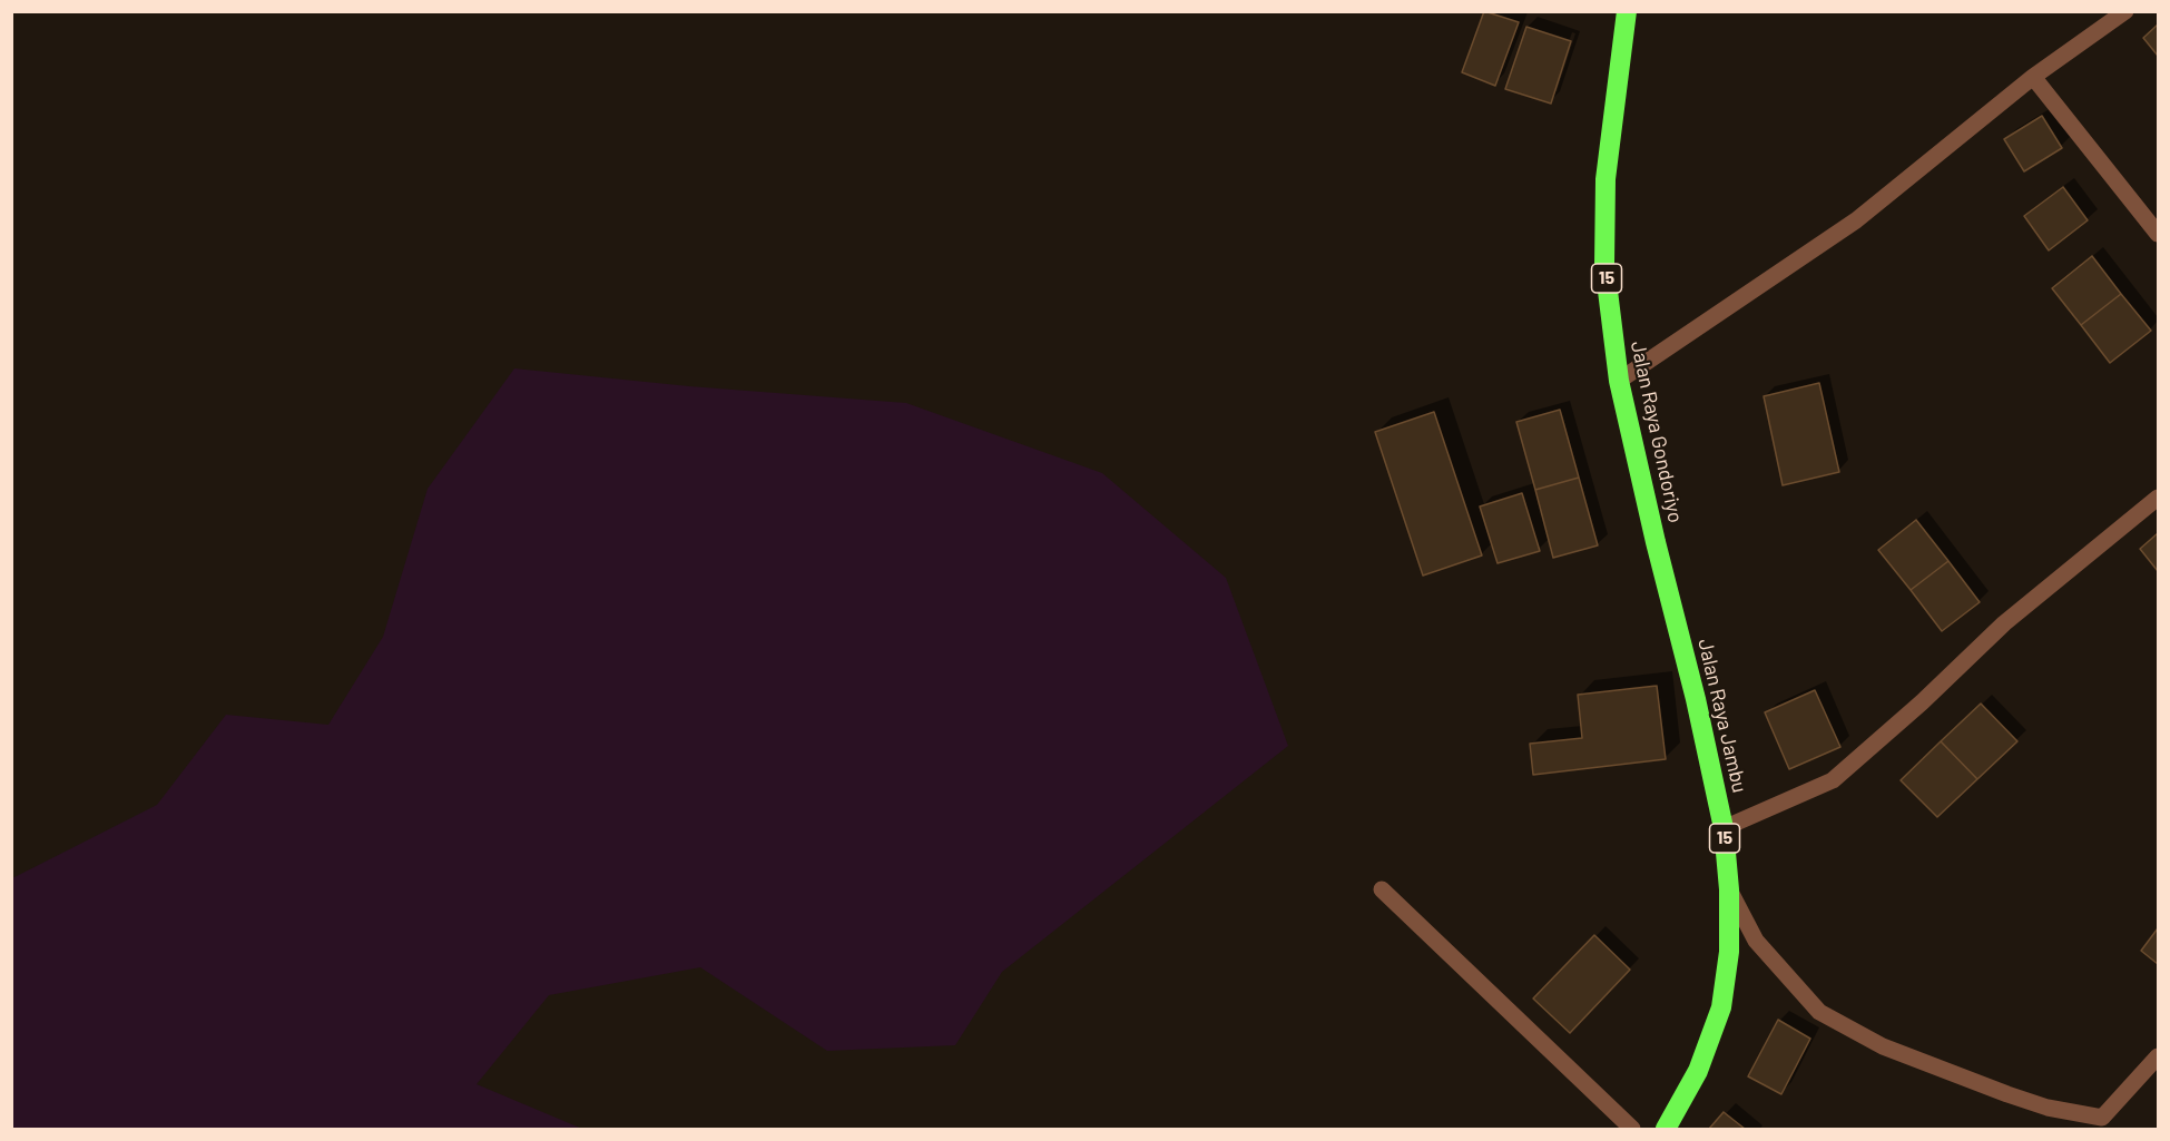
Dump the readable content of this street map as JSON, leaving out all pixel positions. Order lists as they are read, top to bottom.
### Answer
{
  "streets": {
    "highway": ["15", "Jalan Raya Gondoriyo", "Jalan Raya Jambu"]
  },
  "crossings": [
    ["Jalan Raya Gondoriyo", "Jalan Raya Jambu"]
  ]
}
